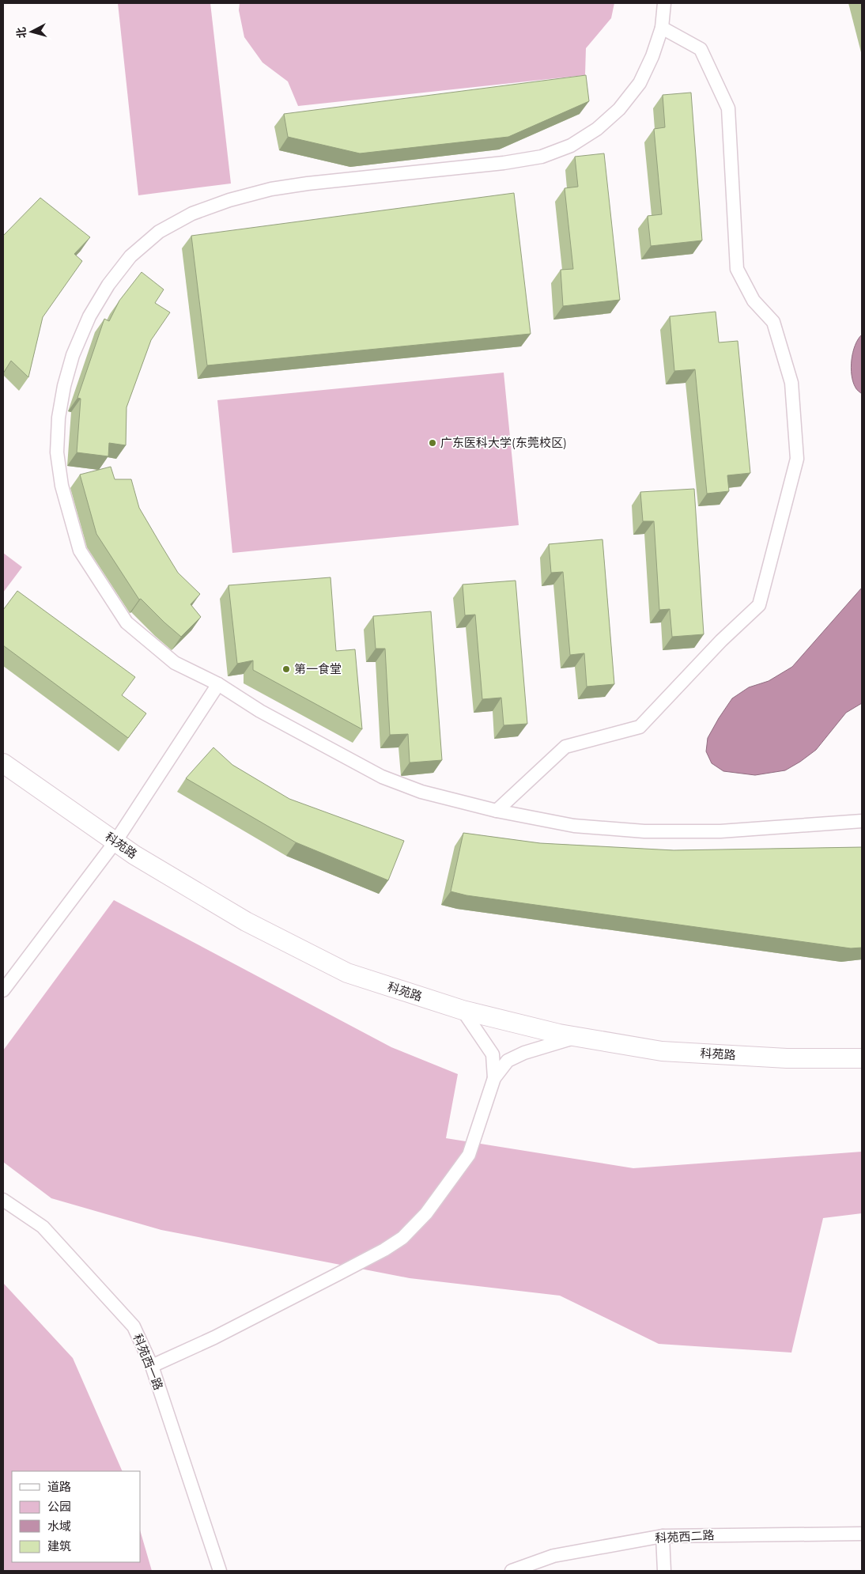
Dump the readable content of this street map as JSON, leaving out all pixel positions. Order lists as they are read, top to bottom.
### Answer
{
  "streets": {
    "street": ["科苑路", "科苑西一路", "科苑西二路"]
  },
  "places": ["广东医科大学(东莞校区)", "第一食堂"],
  "legend": [
    "道路",
    "公园",
    "水域",
    "建筑"
  ],
  "north": "left"
}
